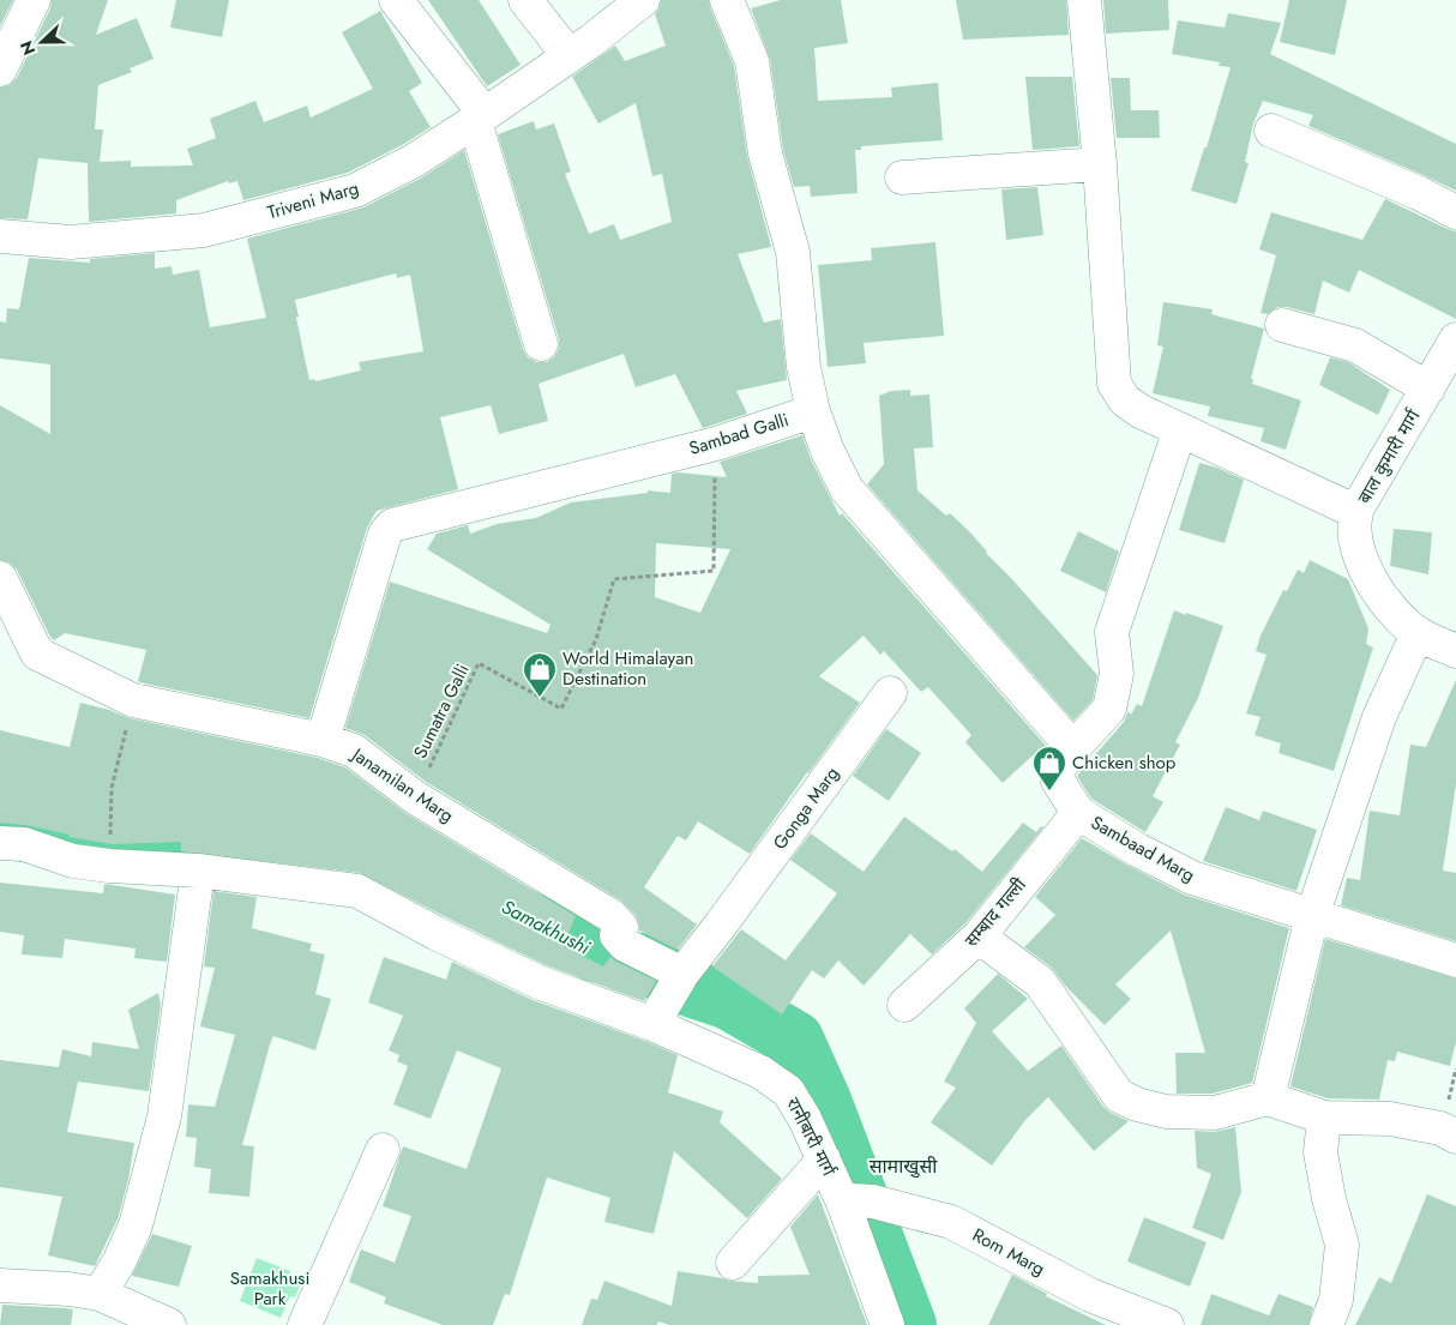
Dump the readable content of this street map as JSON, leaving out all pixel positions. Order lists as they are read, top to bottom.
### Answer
{
  "streets": {
    "street": [
      "Triveni Marg",
      "Sambad Galli",
      "बाल कुमारी मार्ग",
      "Janamilan Marg",
      "Gonga Marg",
      "Sambaad Marg",
      "सम्बाद गल्ली",
      "रानीबारी मार्ग",
      "Rom Marg"
    ],
    "path": ["Sumatra Galli"]
  },
  "crossings": [
    ["Sambad Galli", "Sumatra Galli"],
    ["Sambad Galli", "Janamilan Marg"],
    ["Sumatra Galli", "Janamilan Marg"],
    ["Janamilan Marg", "Gonga Marg"],
    ["Sambaad Marg", "सम्बाद गल्ली"],
    ["रानीबारी मार्ग", "Rom Marg"]
  ],
  "districts": ["सामाखुसी"],
  "water": ["Samakhushi"],
  "parks": ["Samakhusi Park"],
  "places": {
    "shop": ["World Himalayan Destination", "Chicken shop"]
  },
  "north": "left"
}
